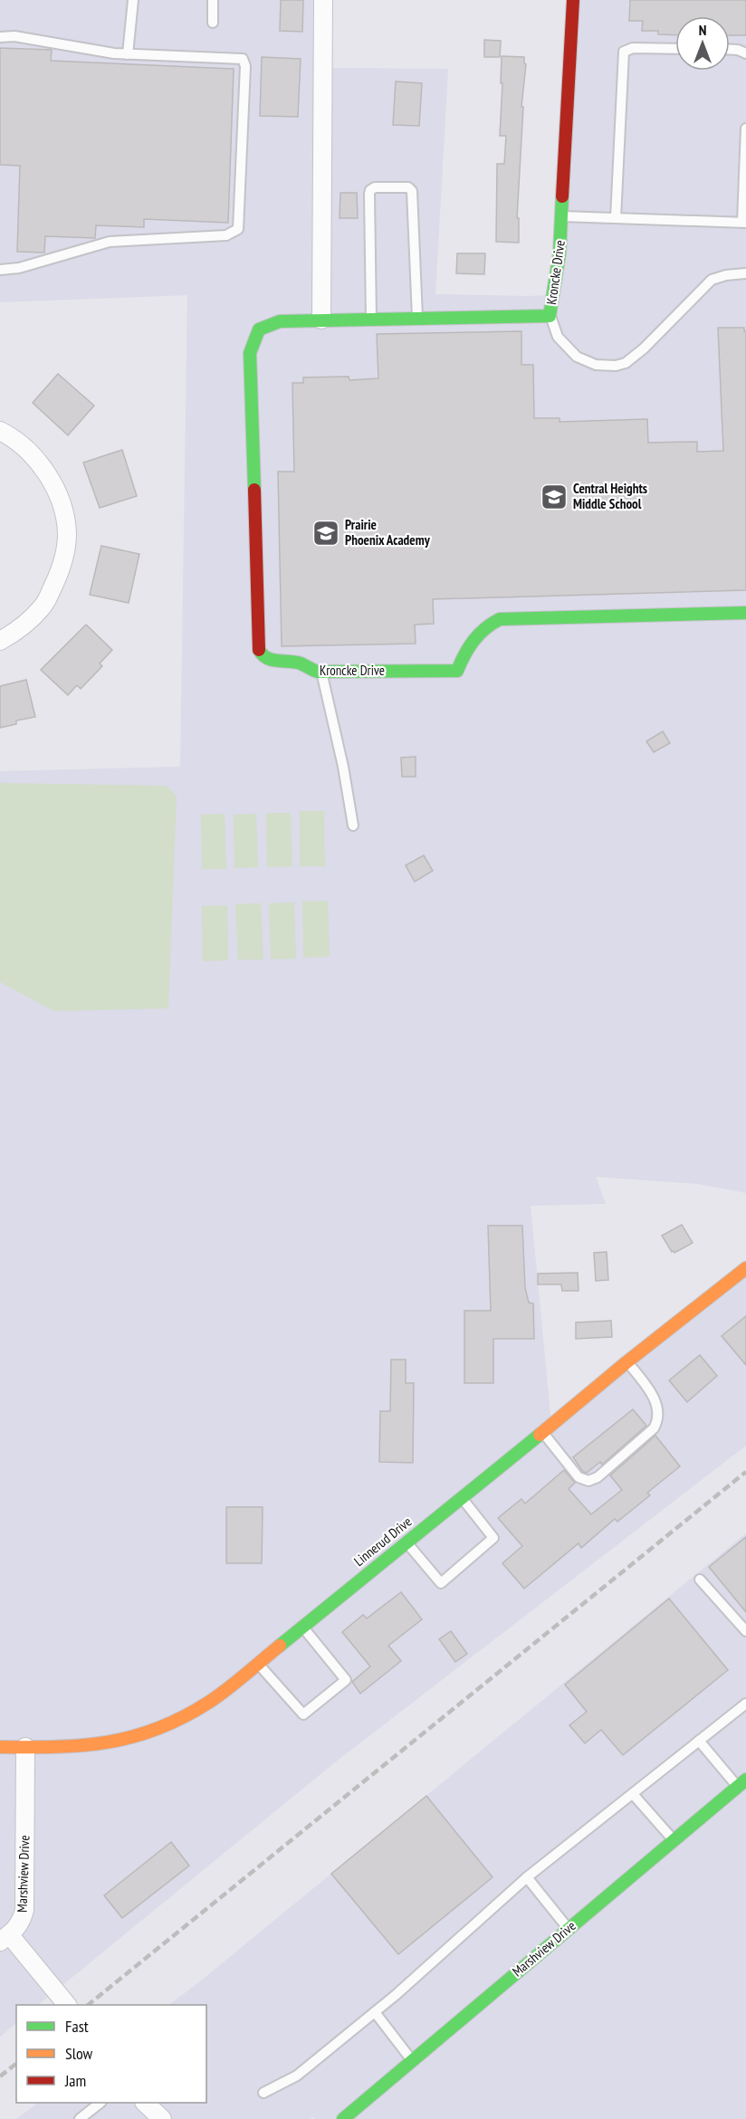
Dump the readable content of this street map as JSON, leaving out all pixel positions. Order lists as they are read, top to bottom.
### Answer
{
  "streets": {
    "street": ["Kroncke Drive", "Linnerud Drive", "Marshview Drive"]
  },
  "crossings": [
    ["Linnerud Drive", "Marshview Drive"]
  ],
  "places": {
    "school or university": ["Central Heights Middle School", "Prairie Phoenix Academy"]
  },
  "legend": ["Fast", "Slow", "Jam"],
  "north": "top"
}
